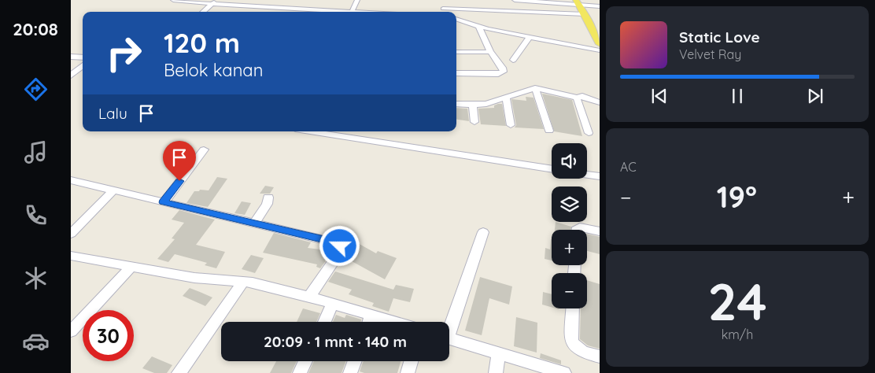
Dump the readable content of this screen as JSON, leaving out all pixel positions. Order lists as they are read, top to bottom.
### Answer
{
  "page": {
    "tabs": "20:08",
    "turn": ["120 m", "Belok kanan"],
    "song": ["Static Love", "Velvet Ray"],
    "then": "Lalu",
    "tile": [
      "AC",
      ["24", "km/h"]
    ],
    "map_buttons": ["+", "−"],
    "heat": ["−", "19°", "+"],
    "limit": "30",
    "trip": "20:09 · 1 mnt · 140 m"
  }
}
